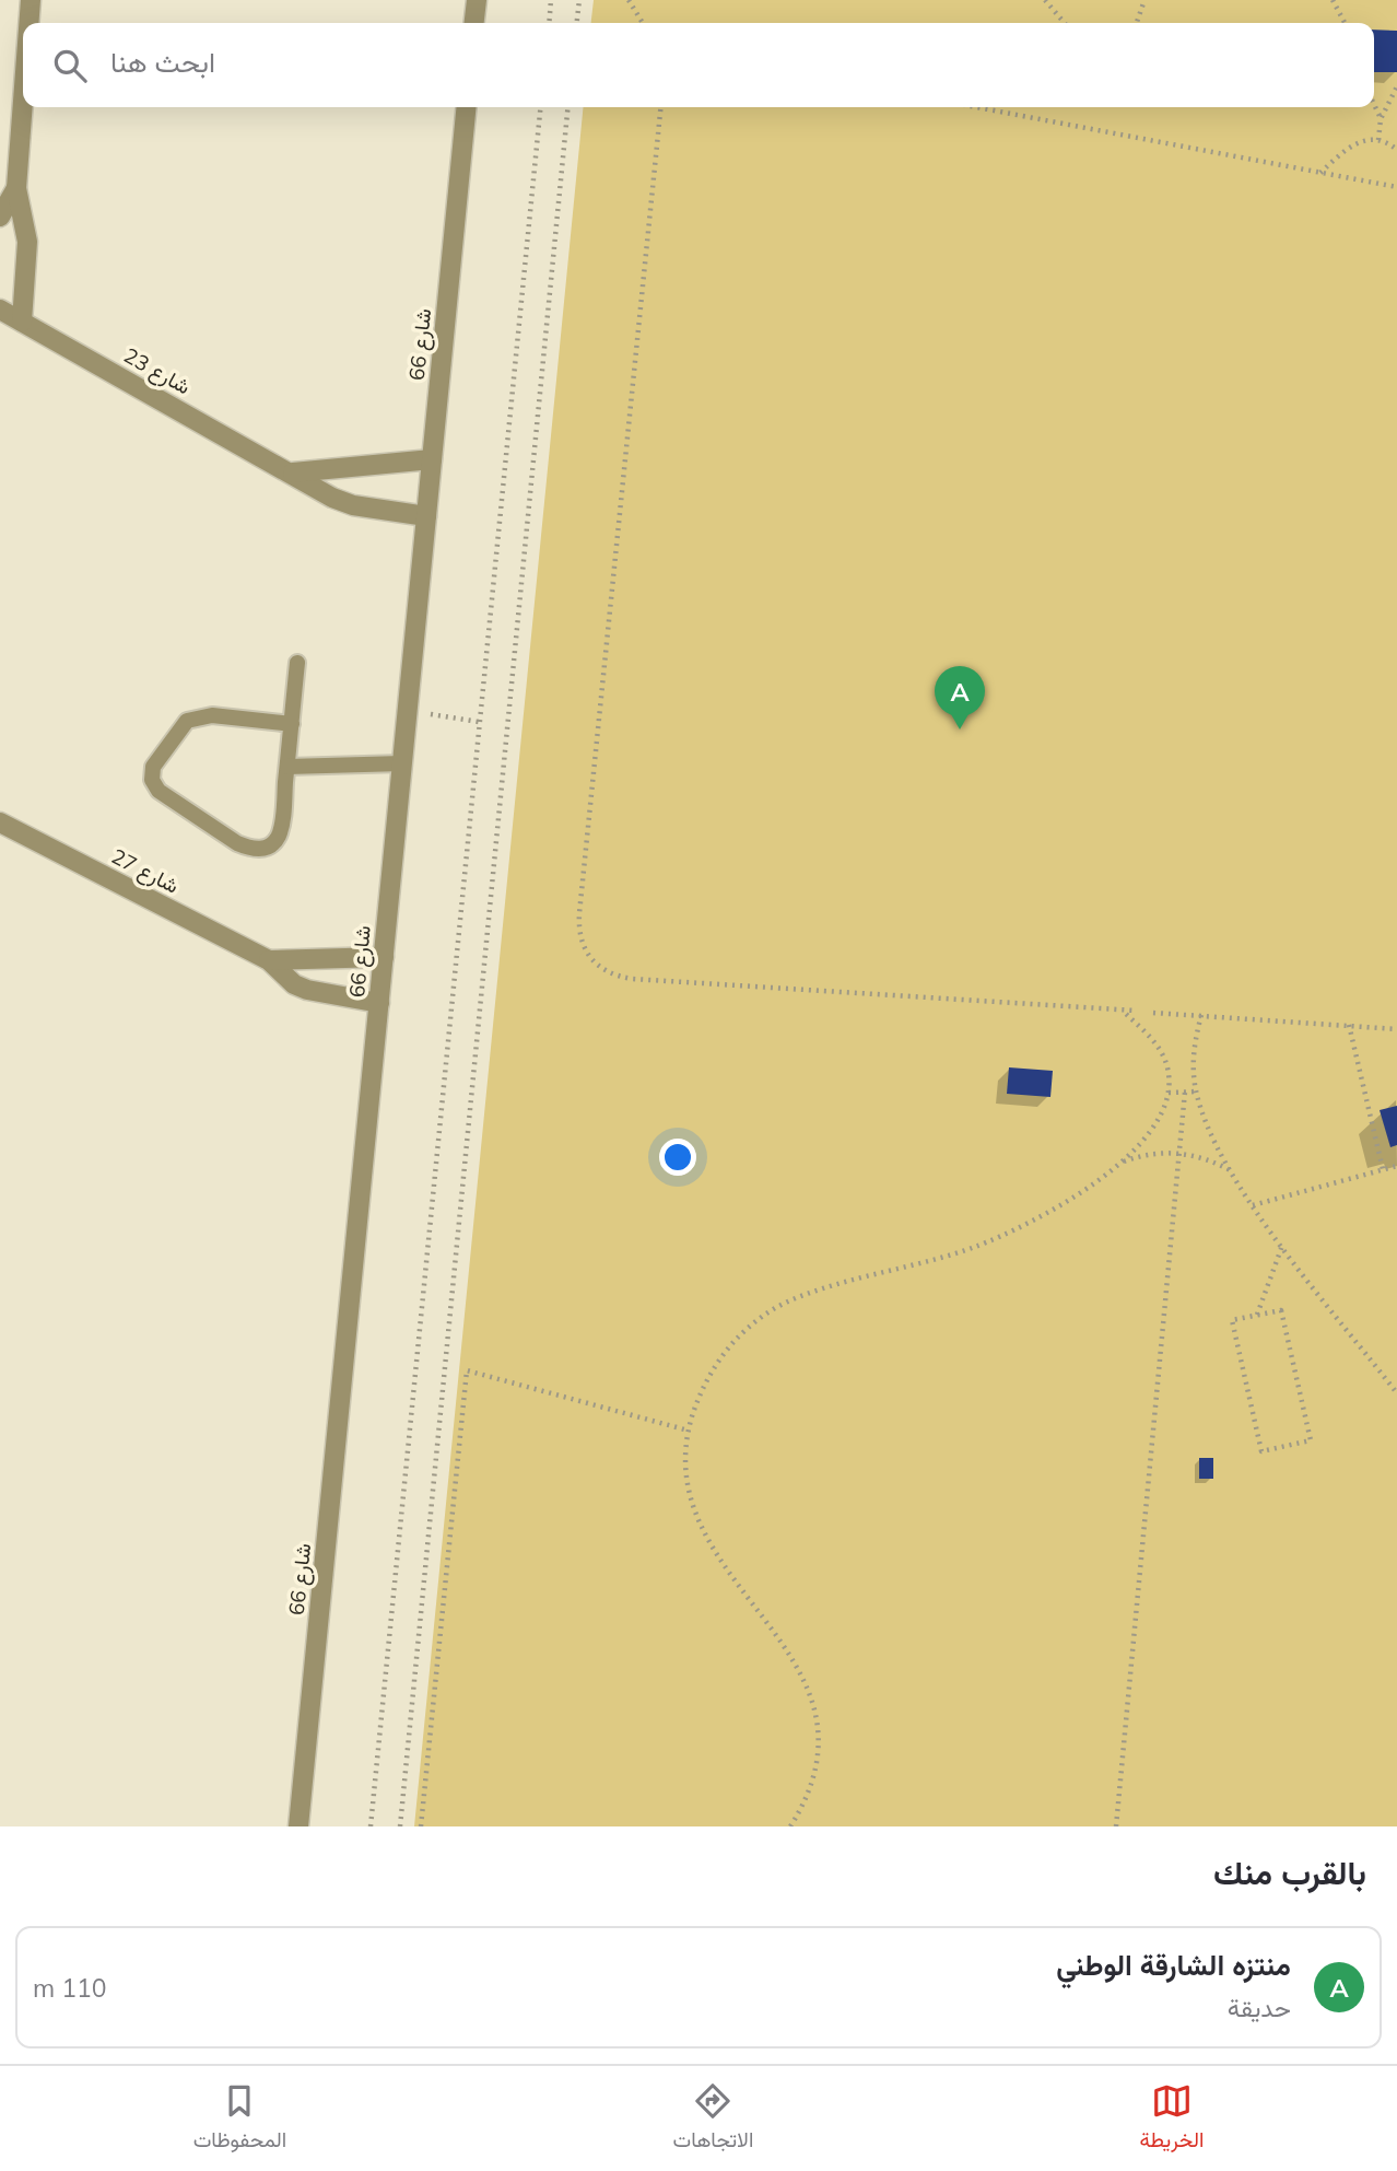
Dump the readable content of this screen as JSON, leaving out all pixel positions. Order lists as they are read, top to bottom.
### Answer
{
  "streets": {
    "street": ["شارع 66", "شارع 23", "شارع 27"]
  },
  "crossings": [
    ["شارع 66", "شارع 23"],
    ["شارع 66", "شارع 27"]
  ],
  "page": {
    "search": "ابحث هنا",
    "pins": "A",
    "heading": "بالقرب منك",
    "list": [
      {
        "mark": "A",
        "name": "منتزه الشارقة الوطني",
        "note": "حديقة",
        "value": "110 m"
      }
    ],
    "nav": ["الخريطة", "الاتجاهات", "المحفوظات"]
  }
}
